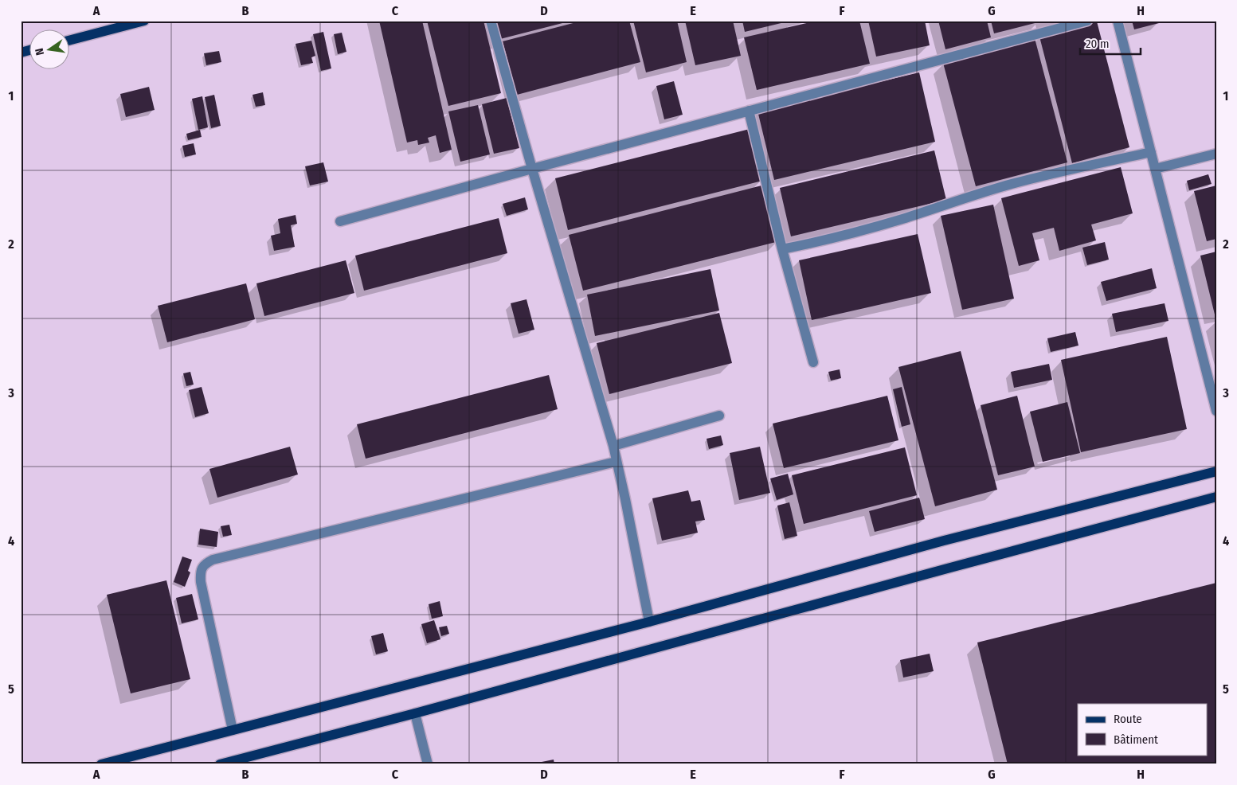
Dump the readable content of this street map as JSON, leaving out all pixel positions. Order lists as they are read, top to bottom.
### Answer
{
  "legend": ["Route", "Bâtiment"],
  "scale_bar": "20 m",
  "north": "left",
  "grid": {
    "columns": [
      "A",
      "B",
      "C",
      "D",
      "E",
      "F",
      "G",
      "H"
    ],
    "rows": [
      "1",
      "2",
      "3",
      "4",
      "5"
    ]
  }
}
